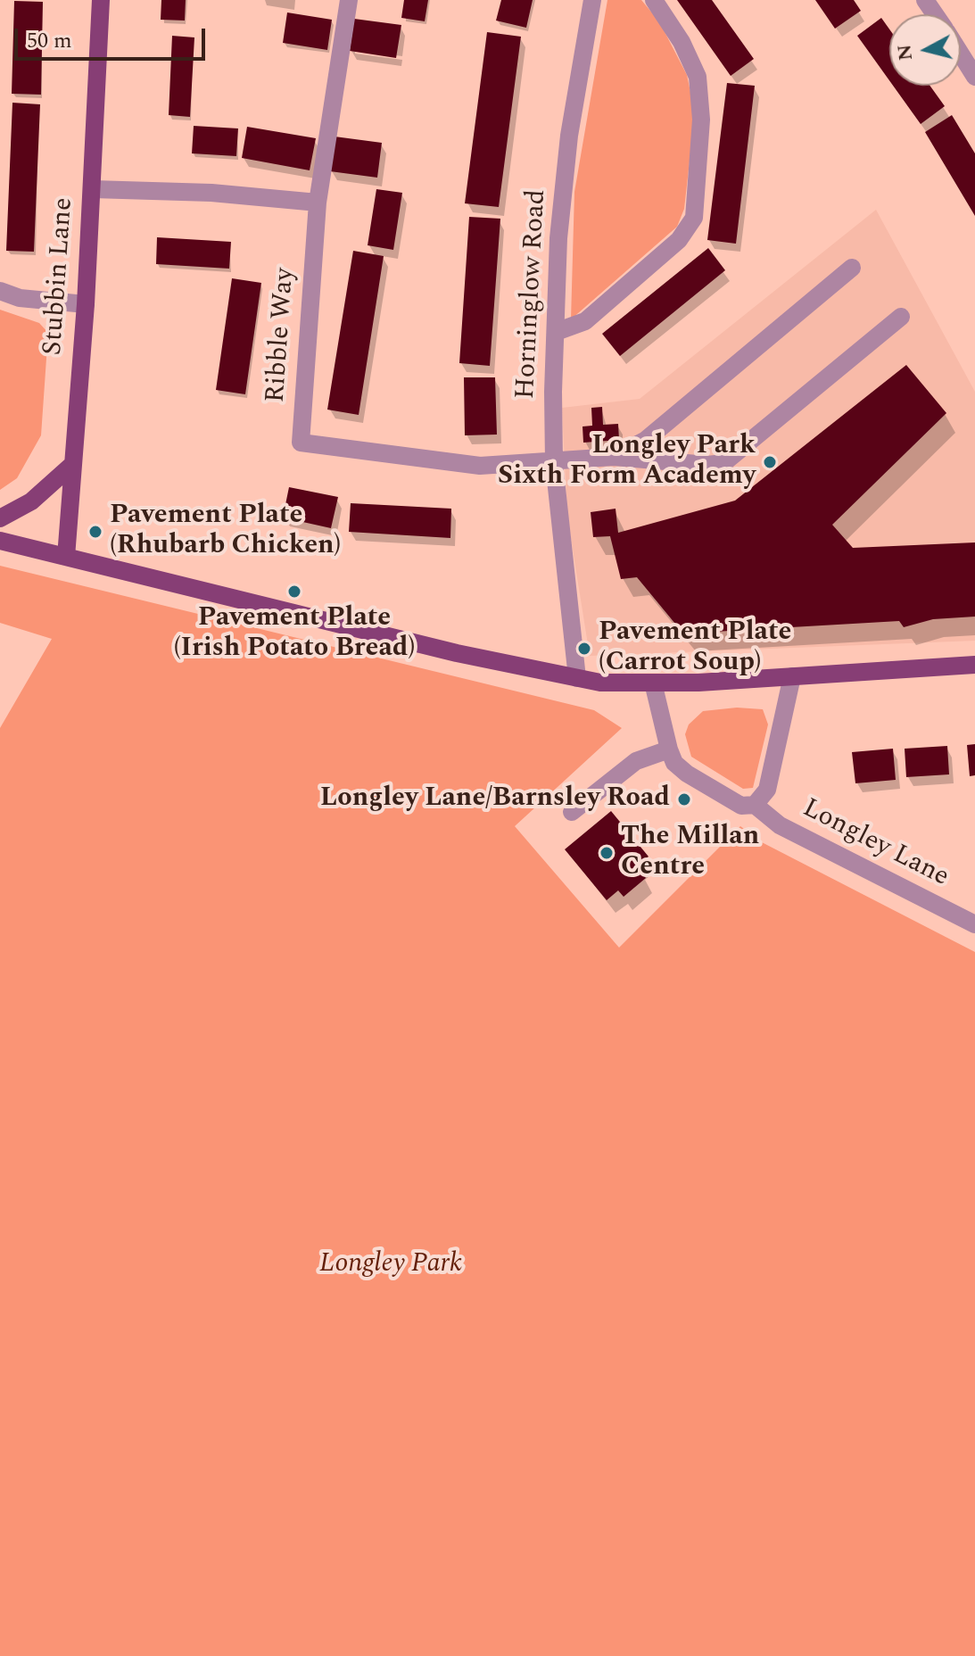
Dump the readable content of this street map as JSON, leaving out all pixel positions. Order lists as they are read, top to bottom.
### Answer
{
  "streets": {
    "main road": ["Stubbin Lane"],
    "street": ["Horninglow Road", "Ribble Way", "Longley Lane"]
  },
  "crossings": [
    ["Horninglow Road", "Ribble Way"]
  ],
  "parks": ["Longley Park"],
  "places": [
    "Longley Park Sixth Form Academy",
    "Pavement Plate (Rhubarb Chicken)",
    "Pavement Plate (Irish Potato Bread)",
    "Pavement Plate (Carrot Soup)",
    "Longley Lane/Barnsley Road",
    "The Millan Centre"
  ],
  "scale_bar": "50 m",
  "north": "left"
}
